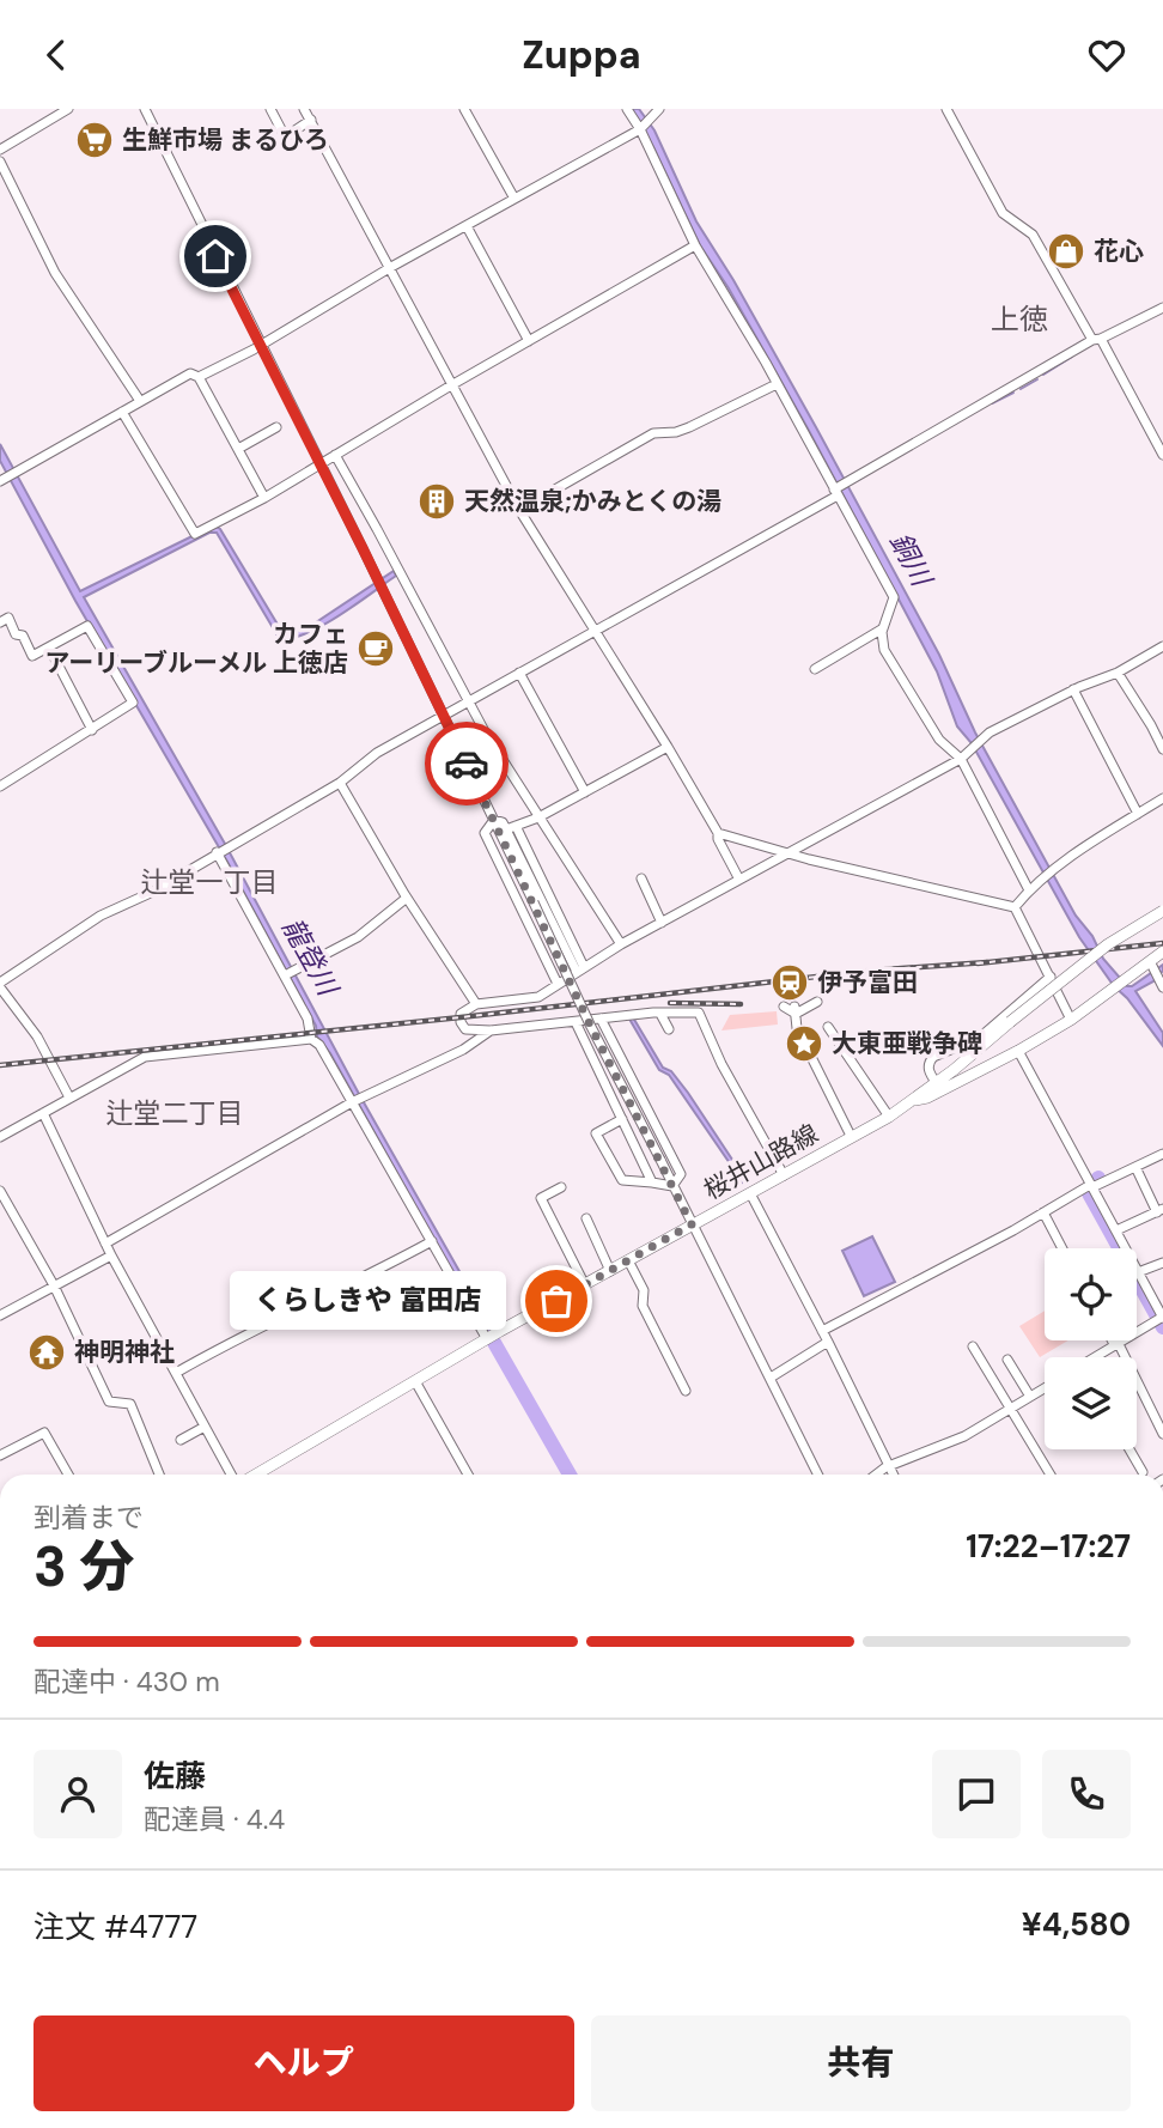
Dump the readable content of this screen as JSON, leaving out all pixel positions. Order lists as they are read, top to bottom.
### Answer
{
  "streets": {
    "main road": ["桜井山路線"]
  },
  "districts": ["上徳", "辻堂一丁目", "辻堂二丁目"],
  "water": ["銅川", "龍登川"],
  "places": {
    "supermarket": ["生鮮市場 まるひろ"],
    "shop": ["花心"],
    "building": ["天然温泉;かみとくの湯"],
    "cafe": ["カフェ アーリーブルーメル 上徳店"],
    "station": ["伊予富田"],
    "place": ["大東亜戦争碑"],
    "other": ["くらしきや 富田店"],
    "temple": ["神明神社"]
  },
  "page": {
    "header": "Zuppa",
    "bubble": "くらしきや 富田店",
    "heading": ["3 分", "到着まで", "17:22–17:27"],
    "panel": [
      "佐藤",
      "配達員 · 4.4",
      "注文 #4777",
      "¥4,580"
    ],
    "bar": "配達中 · 430 m",
    "buttons": ["ヘルプ", "共有"]
  }
}
